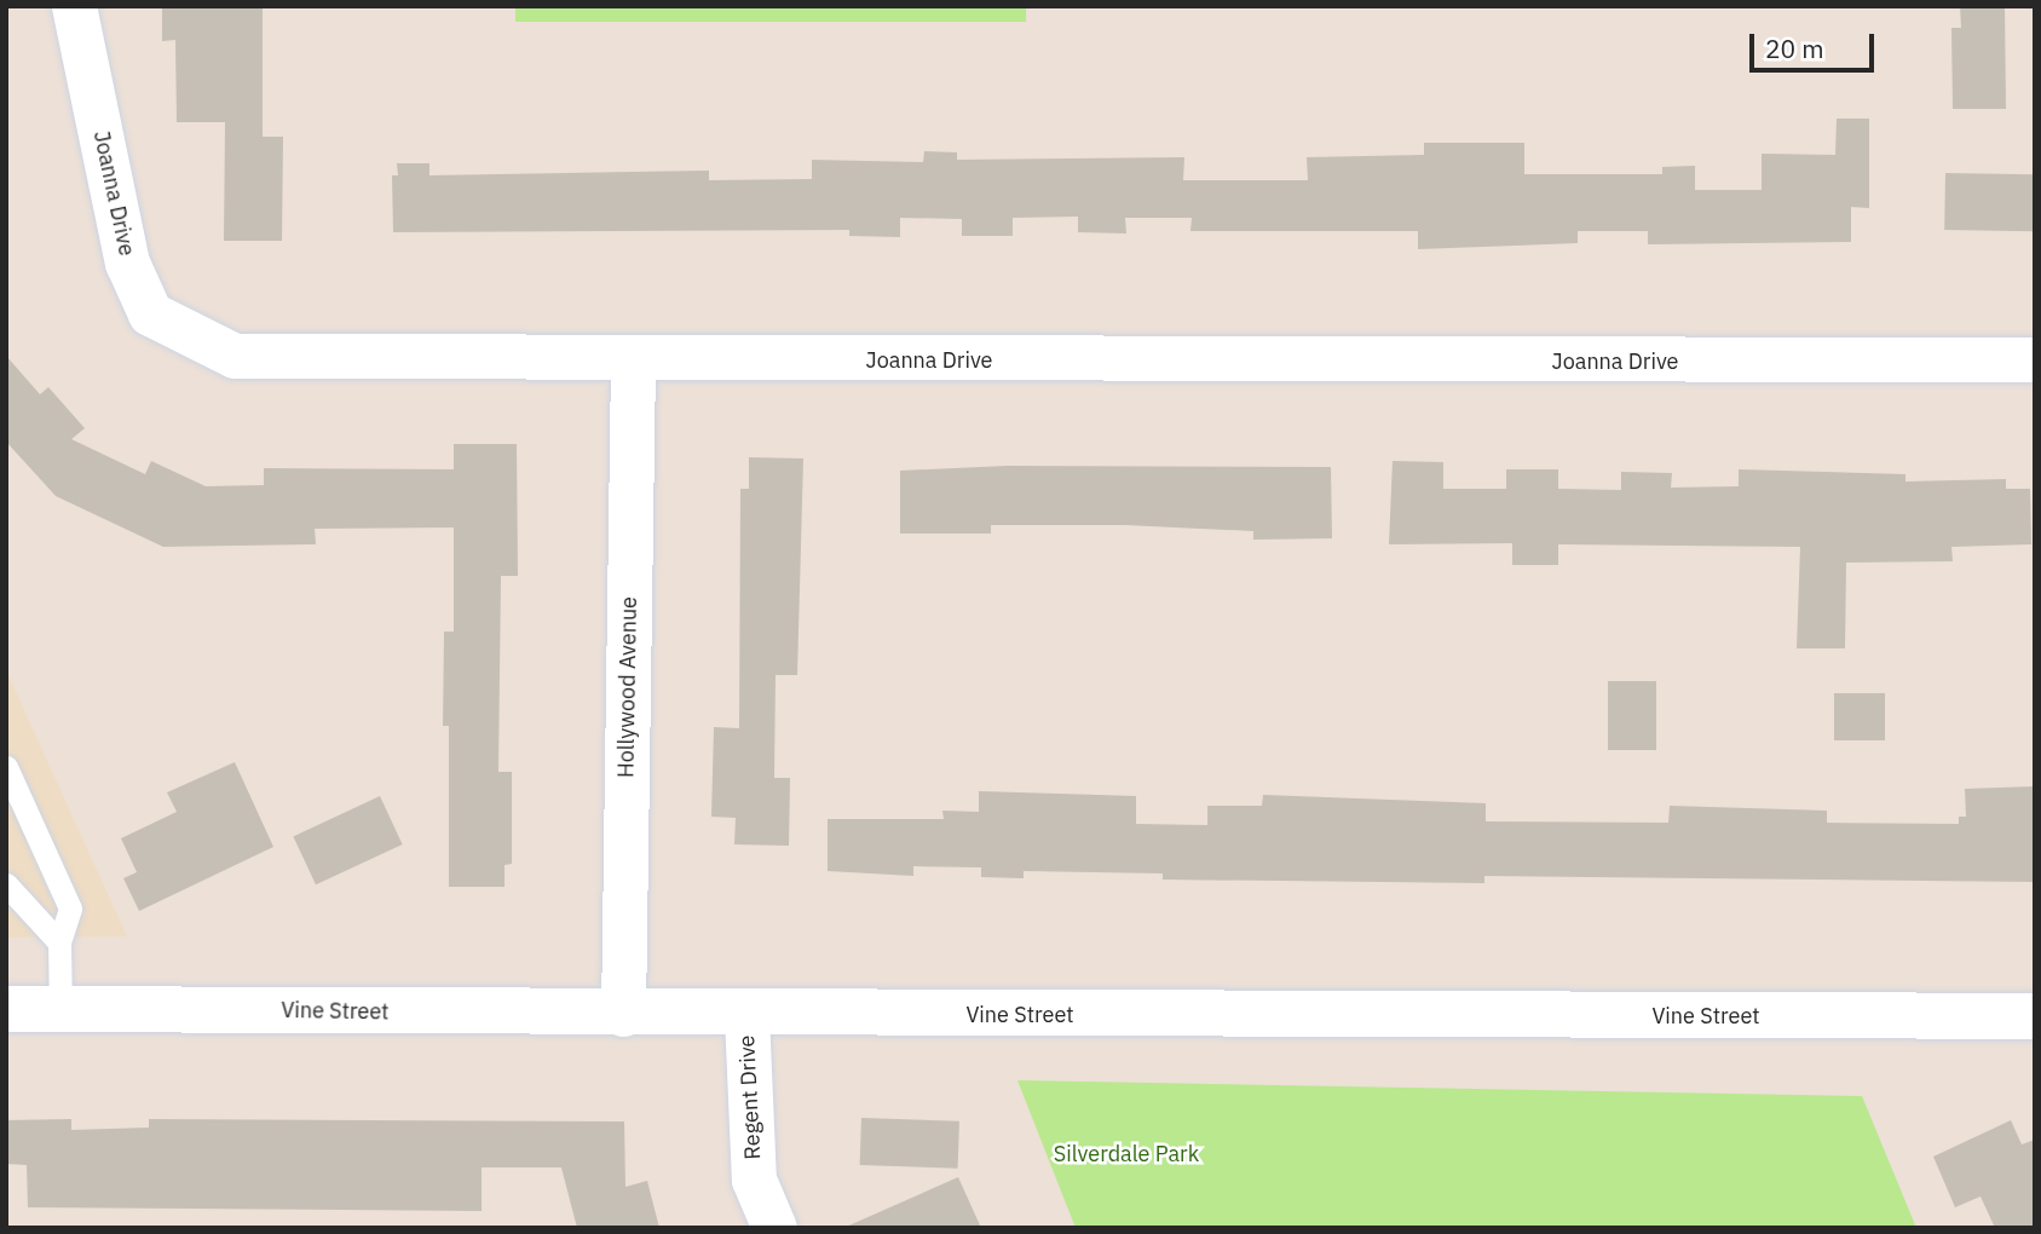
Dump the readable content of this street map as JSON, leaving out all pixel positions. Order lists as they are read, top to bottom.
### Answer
{
  "streets": {
    "street": [
      "Joanna Drive",
      "Hollywood Avenue",
      "Vine Street",
      "Regent Drive"
    ]
  },
  "crossings": [
    ["Joanna Drive", "Hollywood Avenue"],
    ["Hollywood Avenue", "Vine Street"],
    ["Vine Street", "Regent Drive"]
  ],
  "parks": ["Silverdale Park"],
  "scale_bar": "20 m"
}
